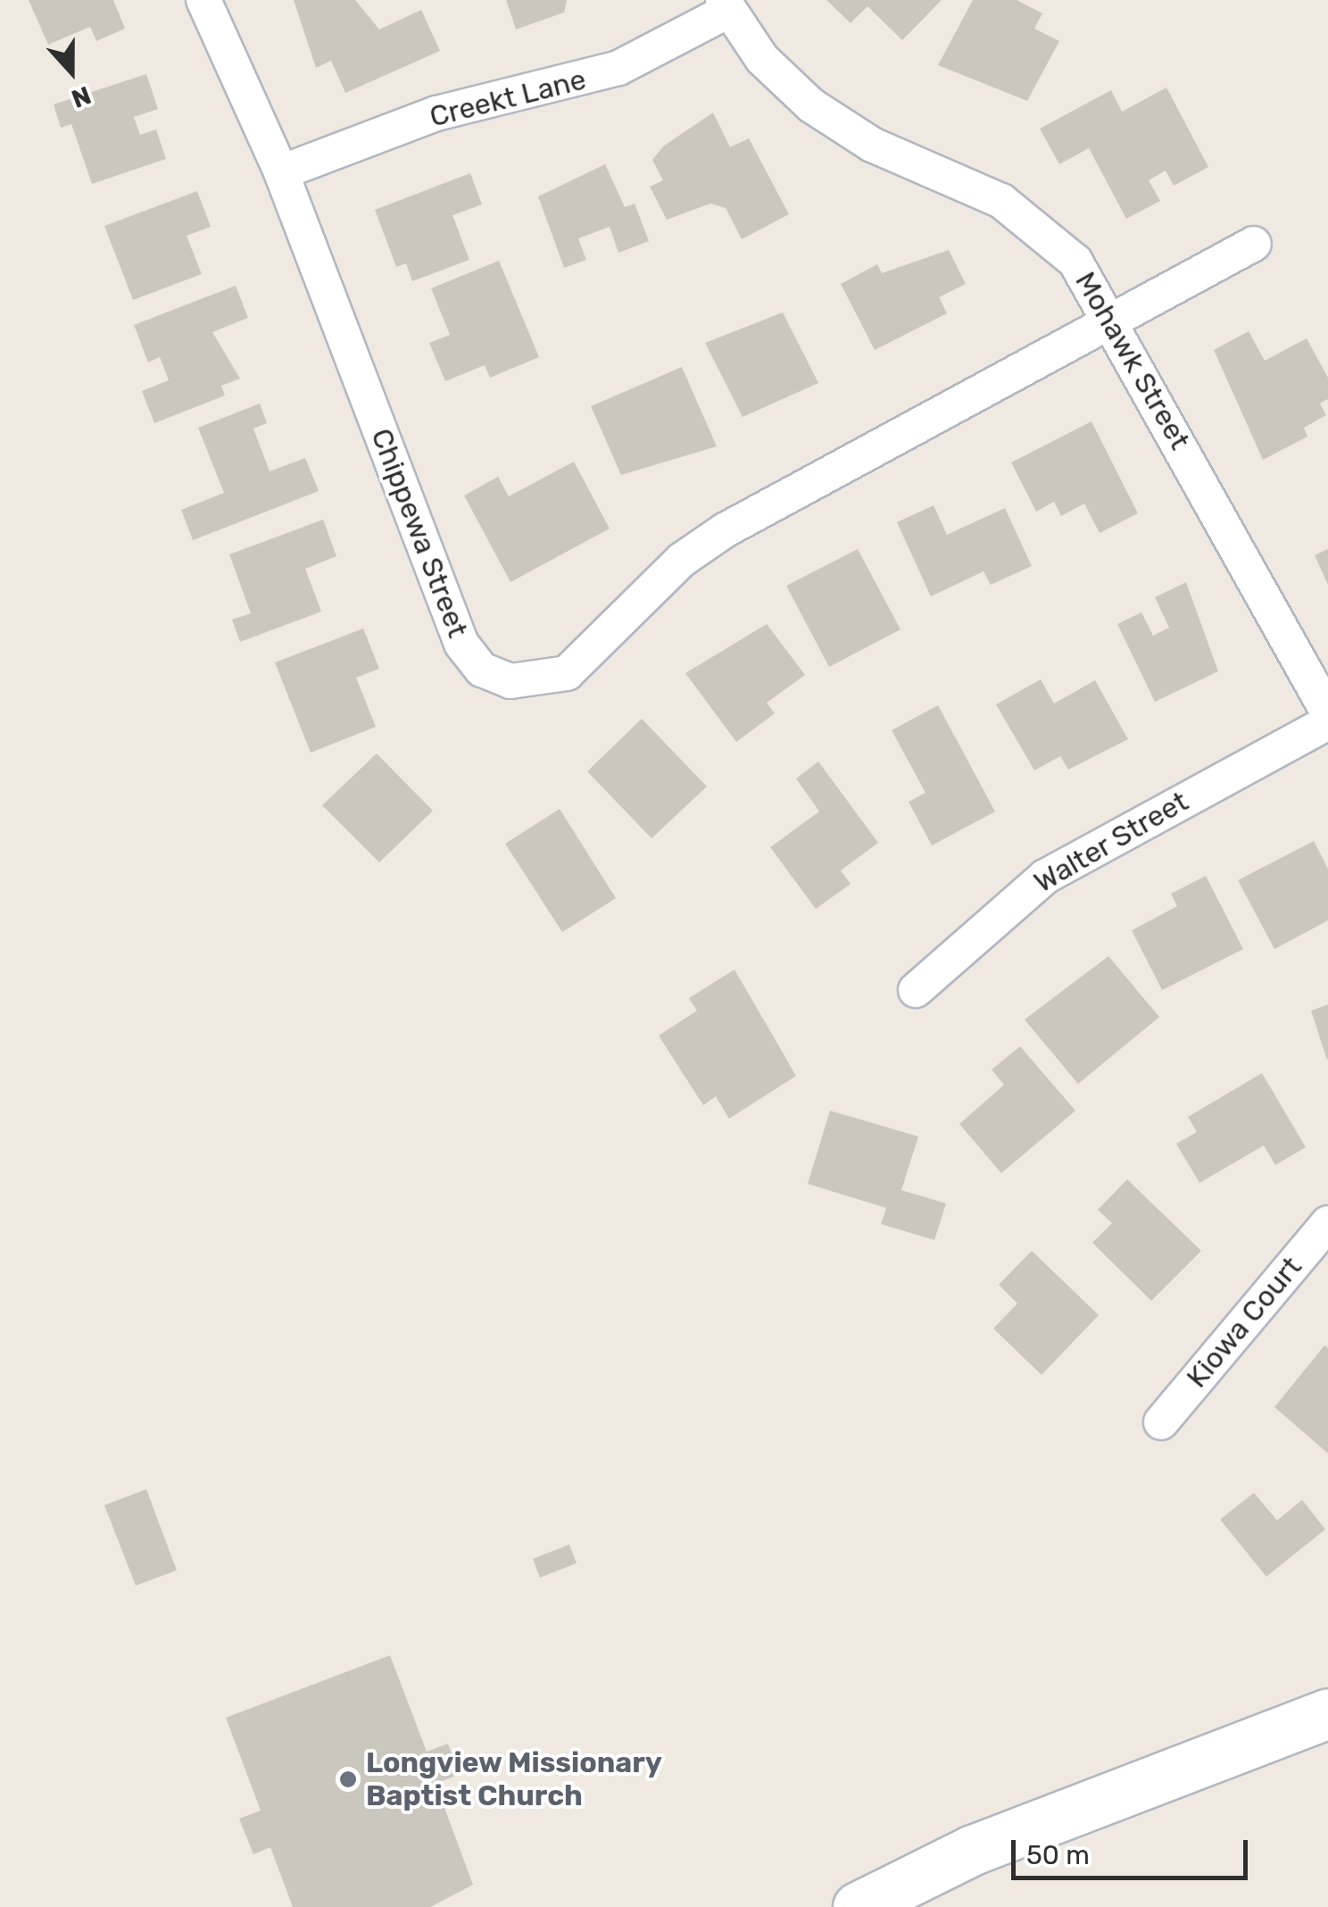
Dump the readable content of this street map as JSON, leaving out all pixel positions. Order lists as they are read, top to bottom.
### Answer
{
  "streets": {
    "street": [
      "Creekt Lane",
      "Mohawk Street",
      "Chippewa Street",
      "Walter Street",
      "Kiowa Court"
    ]
  },
  "crossings": [
    ["Creekt Lane", "Mohawk Street"],
    ["Creekt Lane", "Chippewa Street"],
    ["Mohawk Street", "Chippewa Street"]
  ],
  "places": ["Longview Missionary Baptist Church"],
  "scale_bar": "50 m",
  "north": "bottom"
}
